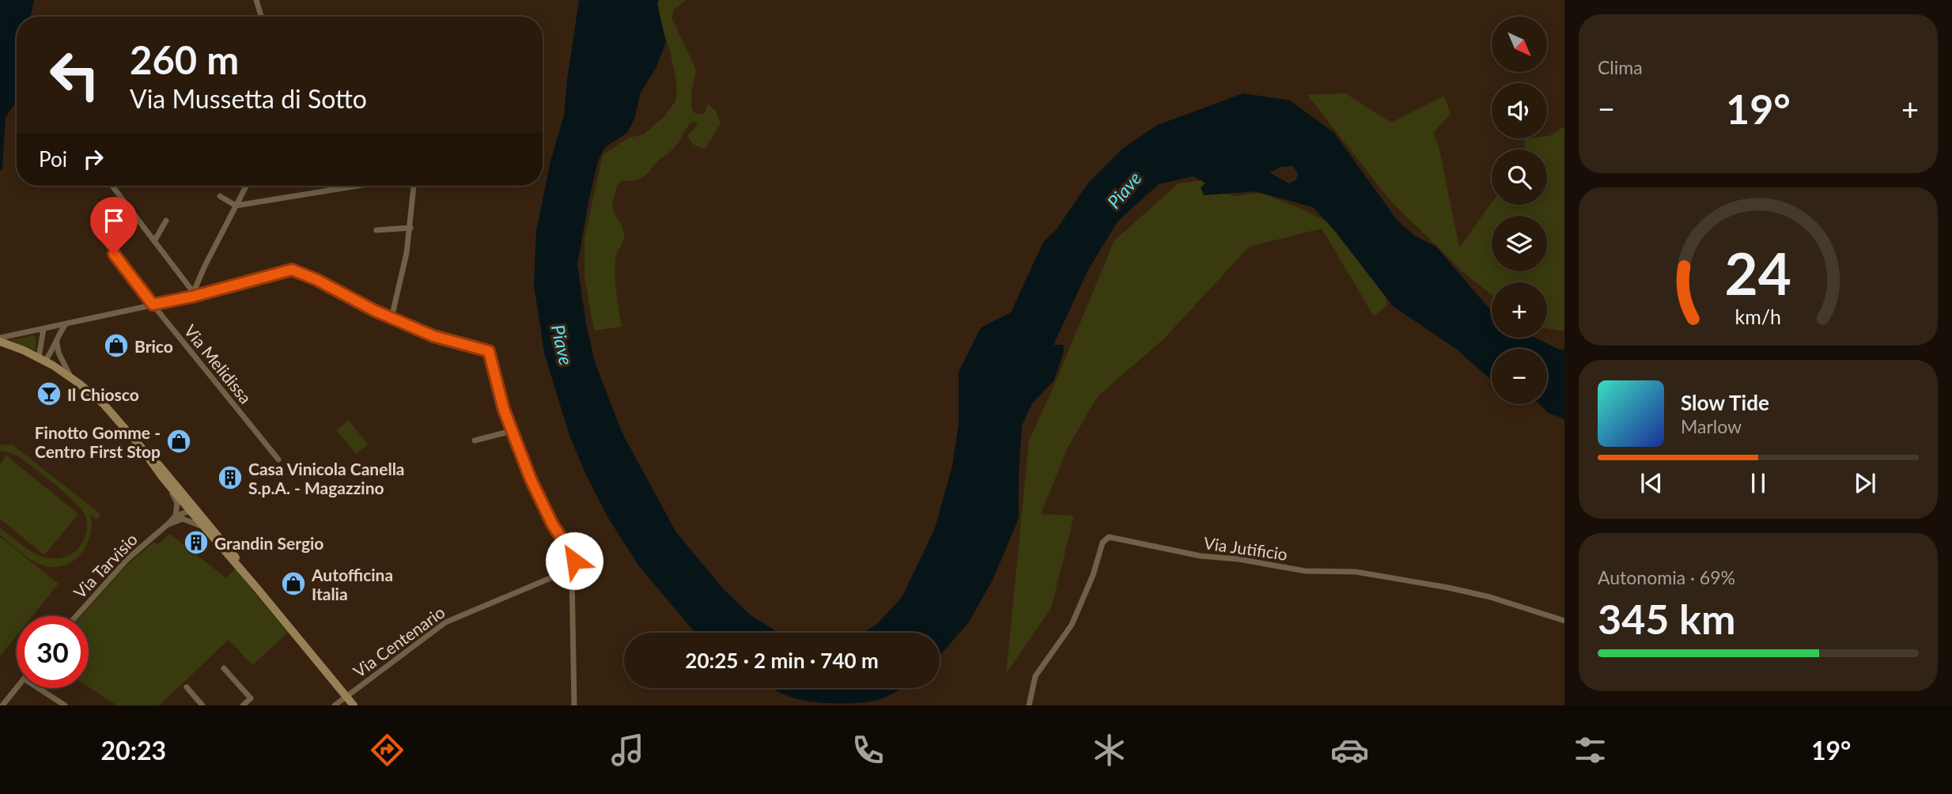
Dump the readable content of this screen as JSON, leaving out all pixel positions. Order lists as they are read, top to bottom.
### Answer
{
  "streets": {
    "street": [
      "Via Melidissa",
      "Via Jutificio",
      "Via Tarvisio",
      "Via Centenario"
    ]
  },
  "water": ["Piave"],
  "places": {
    "shop": ["Brico", "Finotto Gomme - Centro First Stop", "Autofficina Italia"],
    "bar": ["Il Chiosco"],
    "building": ["Casa Vinicola Canella S.p.A. - Magazzino", "Grandin Sergio"]
  },
  "north": "bottom right",
  "page": {
    "tile": [
      "Clima",
      ["Autonomia · 69%", "345 km"]
    ],
    "map_buttons": ["+", "−"],
    "turn": ["260 m", "Via Mussetta di Sotto"],
    "heat": ["−", "19°", "+"],
    "then": "Poi",
    "song": ["Slow Tide", "Marlow"],
    "limit": "30",
    "trip": "20:25 · 2 min · 740 m",
    "tabs": ["20:23", "19°"],
    "gauge": ["24", "km/h"]
  }
}
